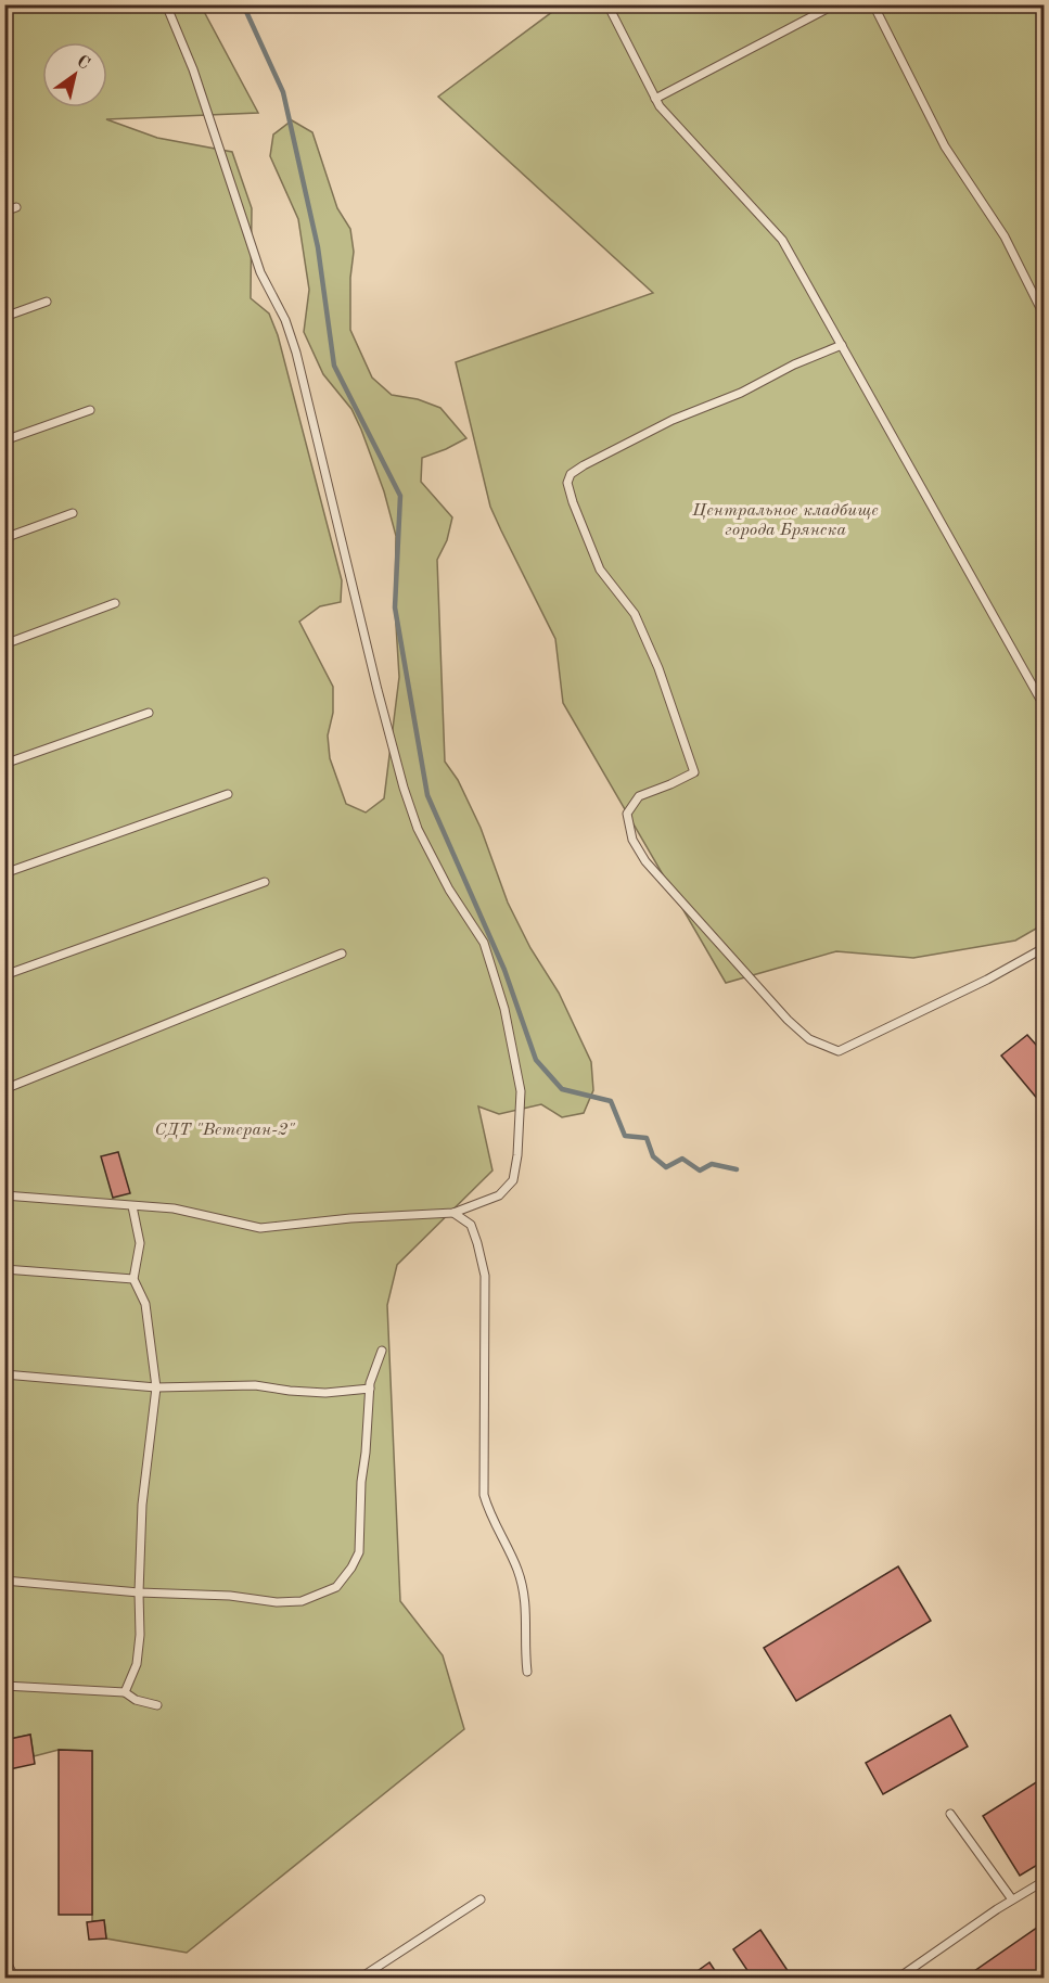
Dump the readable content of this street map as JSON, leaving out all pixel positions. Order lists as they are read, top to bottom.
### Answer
{
  "parks": ["Центральное кладбище города Брянска", "СДТ \"Ветеран-2\""],
  "north": "top right"
}
